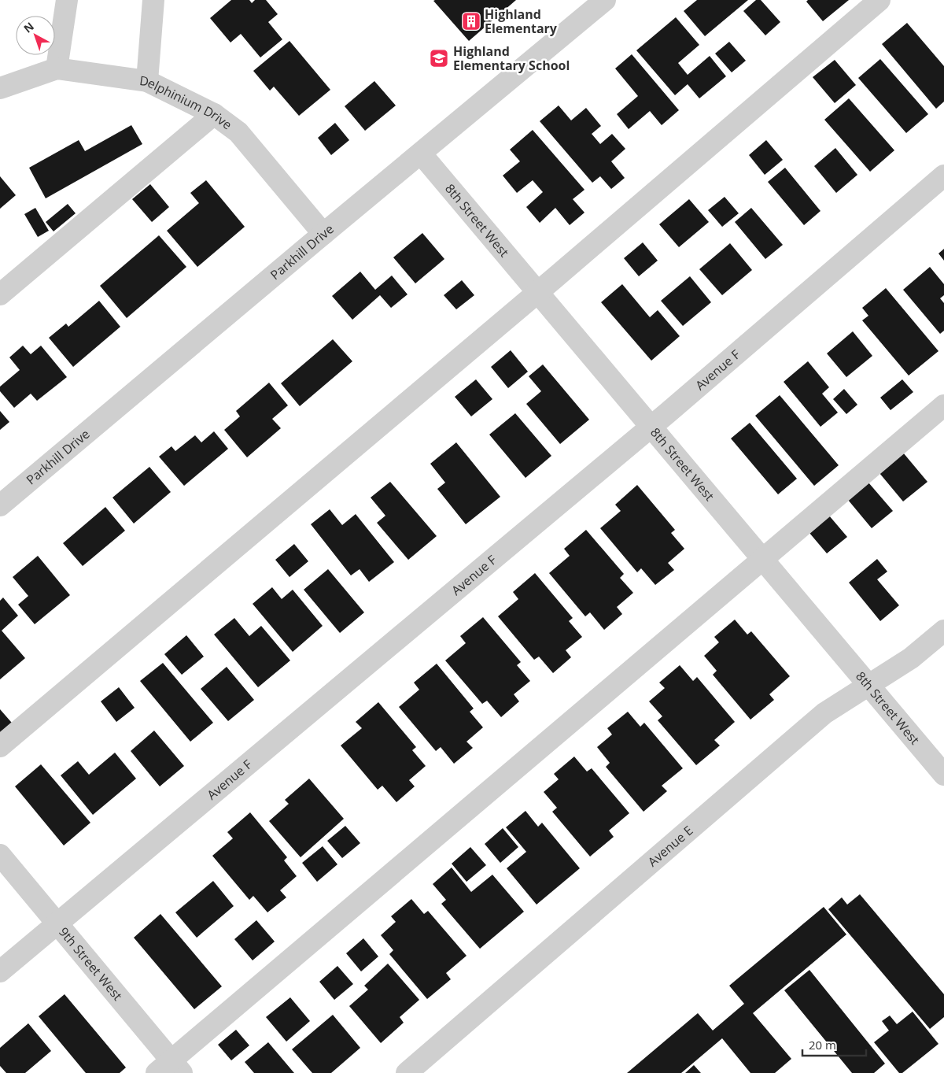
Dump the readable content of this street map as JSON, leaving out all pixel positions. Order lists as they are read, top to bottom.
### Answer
{
  "streets": {
    "street": [
      "Delphinium Drive",
      "8th Street West",
      "Parkhill Drive",
      "Avenue F",
      "Avenue E",
      "9th Street West"
    ]
  },
  "crossings": [
    ["Delphinium Drive", "Parkhill Drive"],
    ["8th Street West", "Parkhill Drive"],
    ["8th Street West", "Avenue F"],
    ["8th Street West", "Avenue E"],
    ["Avenue F", "9th Street West"]
  ],
  "places": {
    "building": ["Highland Elementary"],
    "school or university": ["Highland Elementary School"]
  },
  "scale_bar": "20 m",
  "north": "top left"
}
